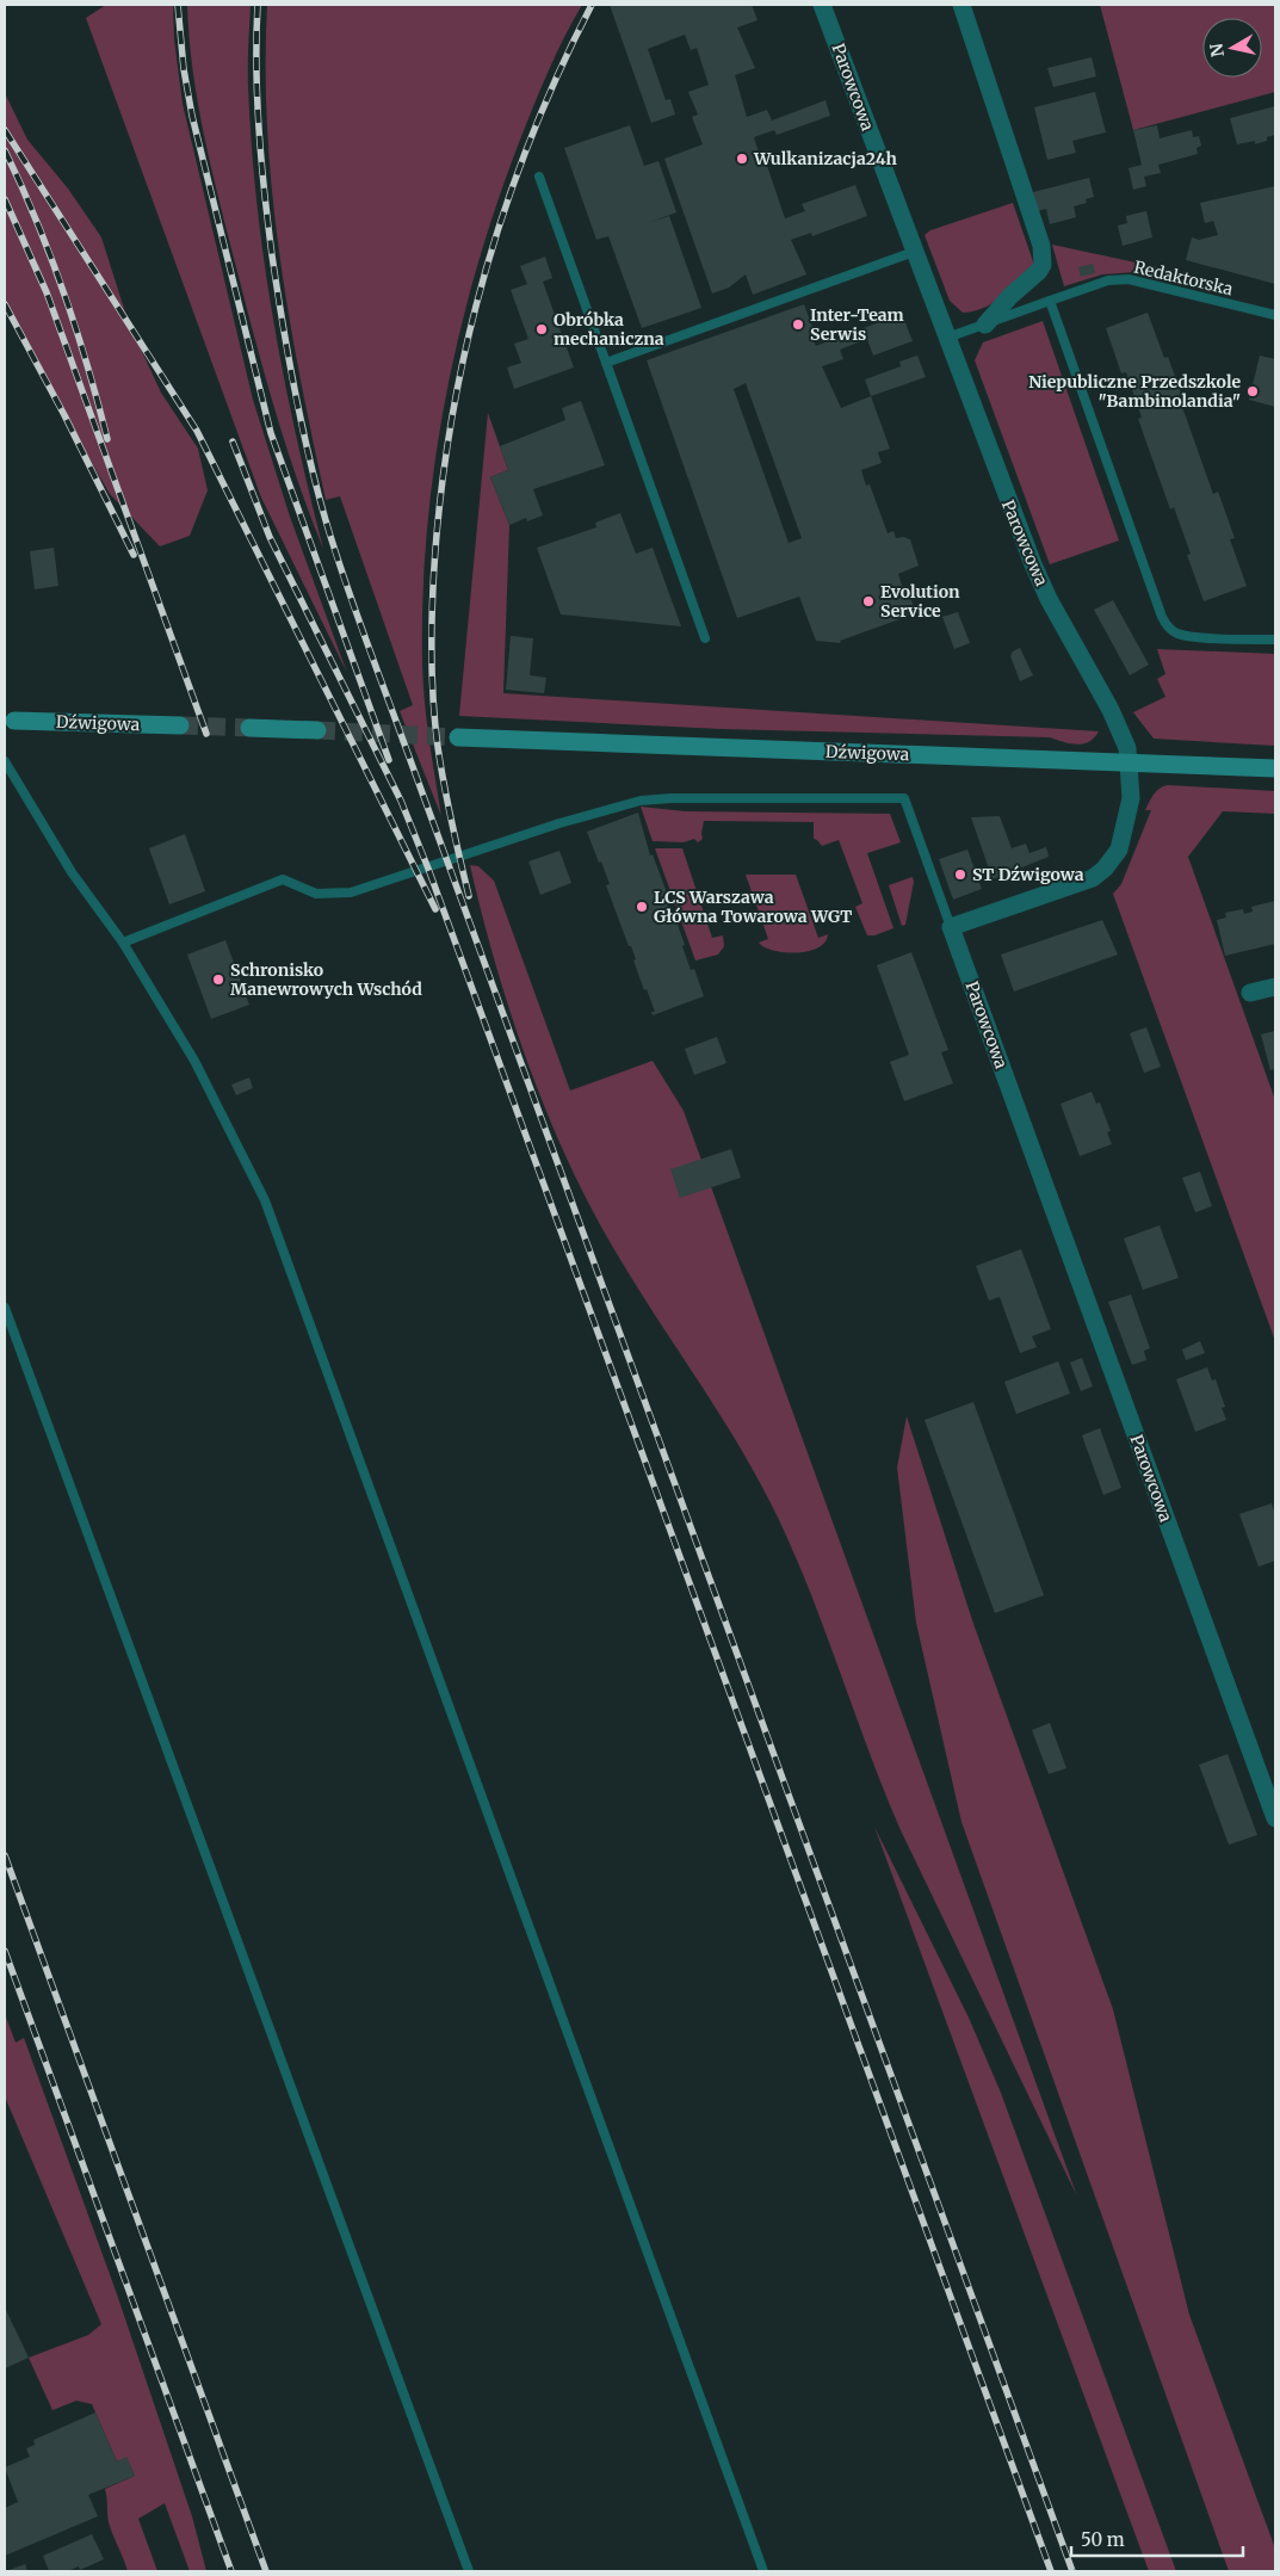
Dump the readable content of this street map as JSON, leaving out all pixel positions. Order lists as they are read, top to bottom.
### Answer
{
  "streets": {
    "main road": ["Dźwigowa"],
    "street": ["Parowcowa"],
    "lane": ["Redaktorska"]
  },
  "crossings": [
    ["Parowcowa", "Dźwigowa"]
  ],
  "places": [
    "Wulkanizacja24h",
    "Inter-Team Serwis",
    "Obróbka mechaniczna",
    "Niepubliczne Przedszkole \"Bambinolandia\"",
    "Evolution Service",
    "ST Dźwigowa",
    "LCS Warszawa Główna Towarowa WGT",
    "Schronisko Manewrowych Wschód"
  ],
  "scale_bar": "50 m",
  "north": "left"
}
